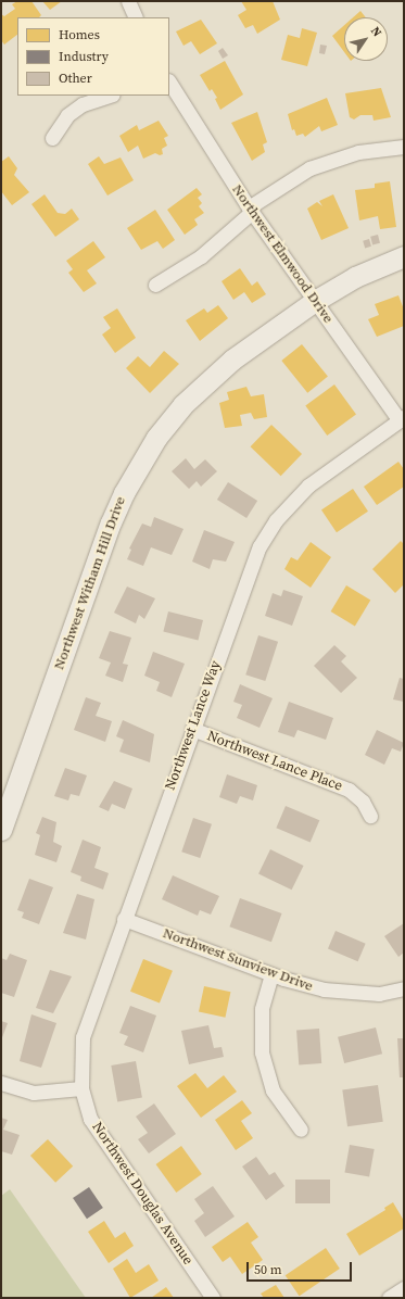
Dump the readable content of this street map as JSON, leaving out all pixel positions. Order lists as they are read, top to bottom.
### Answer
{
  "streets": {
    "street": [
      "Northwest Elmwood Drive",
      "Northwest Witham Hill Drive",
      "Northwest Lance Way",
      "Northwest Lance Place",
      "Northwest Sunview Drive",
      "Northwest Douglas Avenue"
    ]
  },
  "crossings": [
    ["Northwest Elmwood Drive", "Northwest Witham Hill Drive"],
    ["Northwest Elmwood Drive", "Northwest Lance Way"],
    ["Northwest Lance Way", "Northwest Lance Place"],
    ["Northwest Lance Way", "Northwest Sunview Drive"],
    ["Northwest Lance Way", "Northwest Douglas Avenue"]
  ],
  "legend": ["Homes", "Industry", "Other"],
  "scale_bar": "50 m",
  "north": "top right"
}
